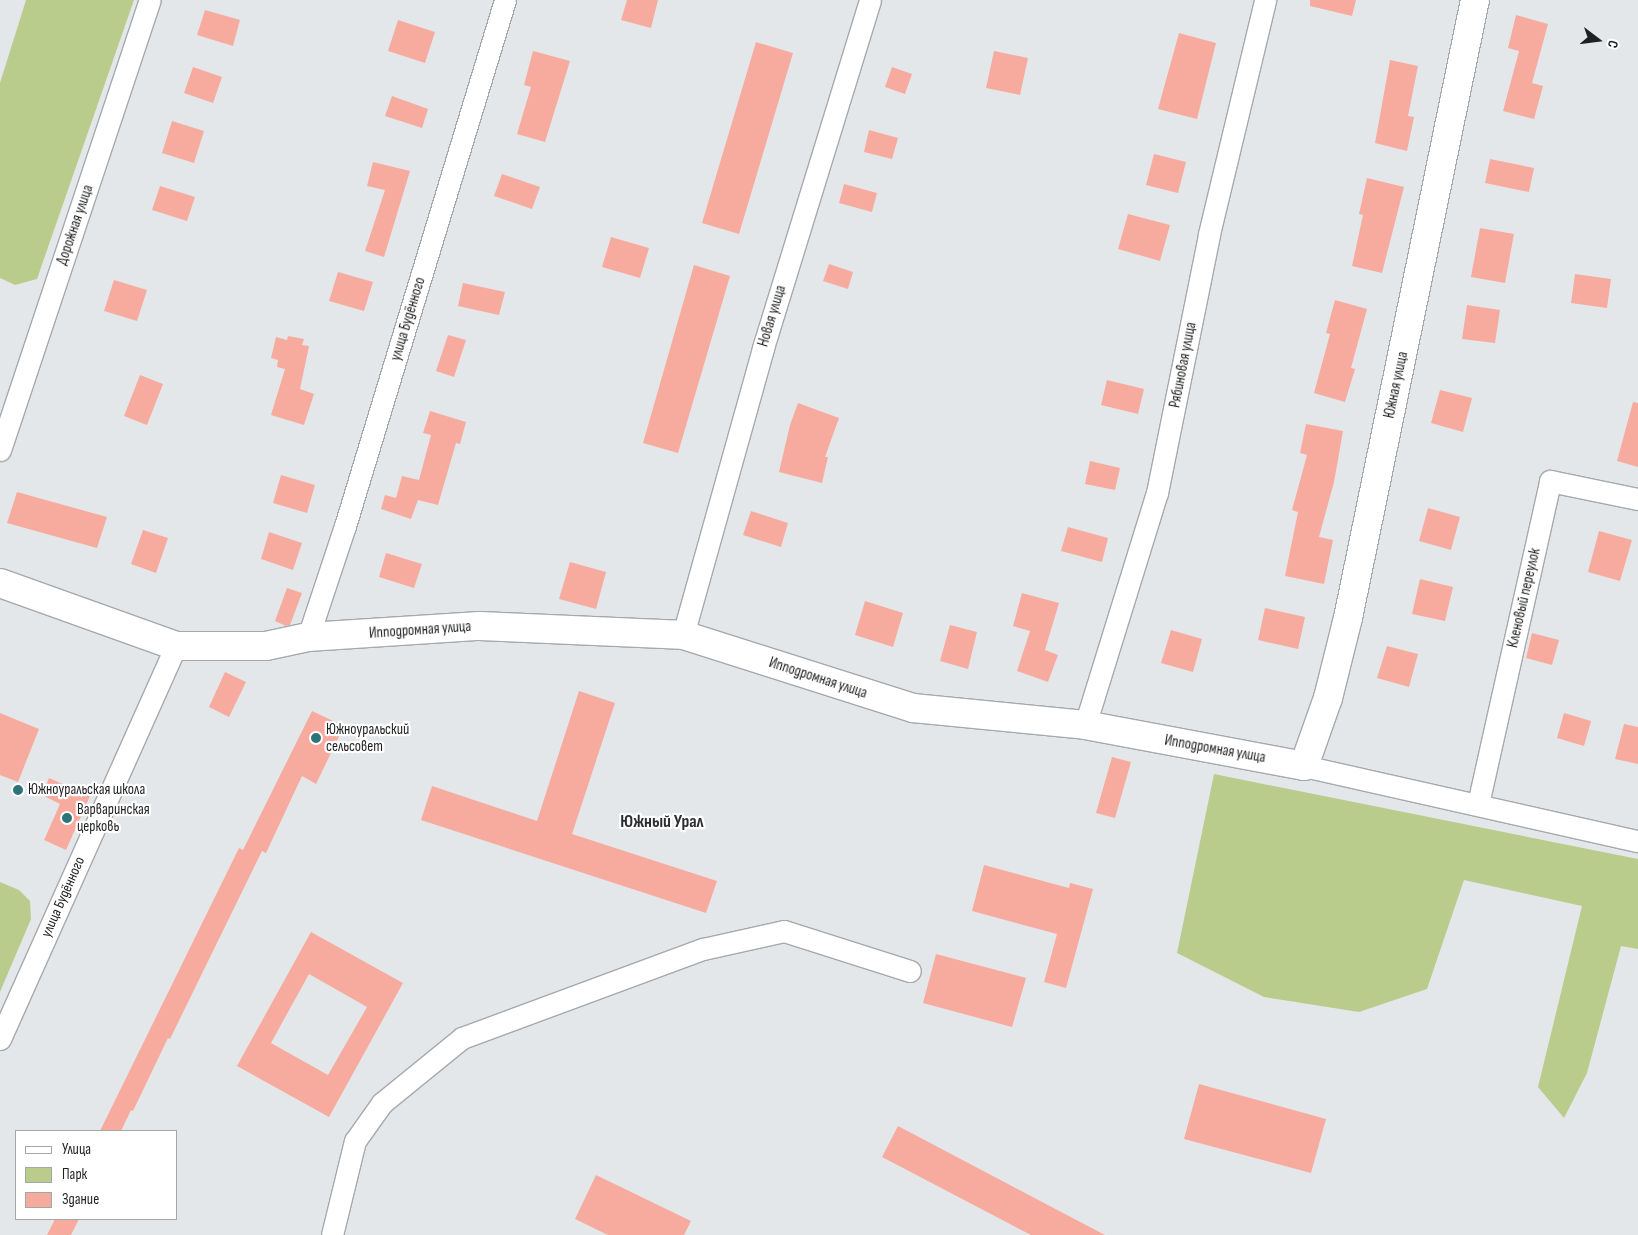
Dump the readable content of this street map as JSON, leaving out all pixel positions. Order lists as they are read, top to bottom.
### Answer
{
  "streets": {
    "street": [
      "Дорожная улица",
      "Новая улица",
      "улица Будённого",
      "Рябиновая улица",
      "Южная улица",
      "Кленовый переулок",
      "Ипподромная улица"
    ]
  },
  "crossings": [
    ["Новая улица", "Ипподромная улица"],
    ["улица Будённого", "Ипподромная улица"],
    ["Рябиновая улица", "Ипподромная улица"],
    ["Южная улица", "Ипподромная улица"],
    ["Кленовый переулок", "Ипподромная улица"]
  ],
  "districts": ["Южный Урал"],
  "places": ["Южноуральский сельсовет", "Южноуральская школа", "Варваринская церковь"],
  "legend": ["Улица", "Парк", "Здание"],
  "north": "right"
}
